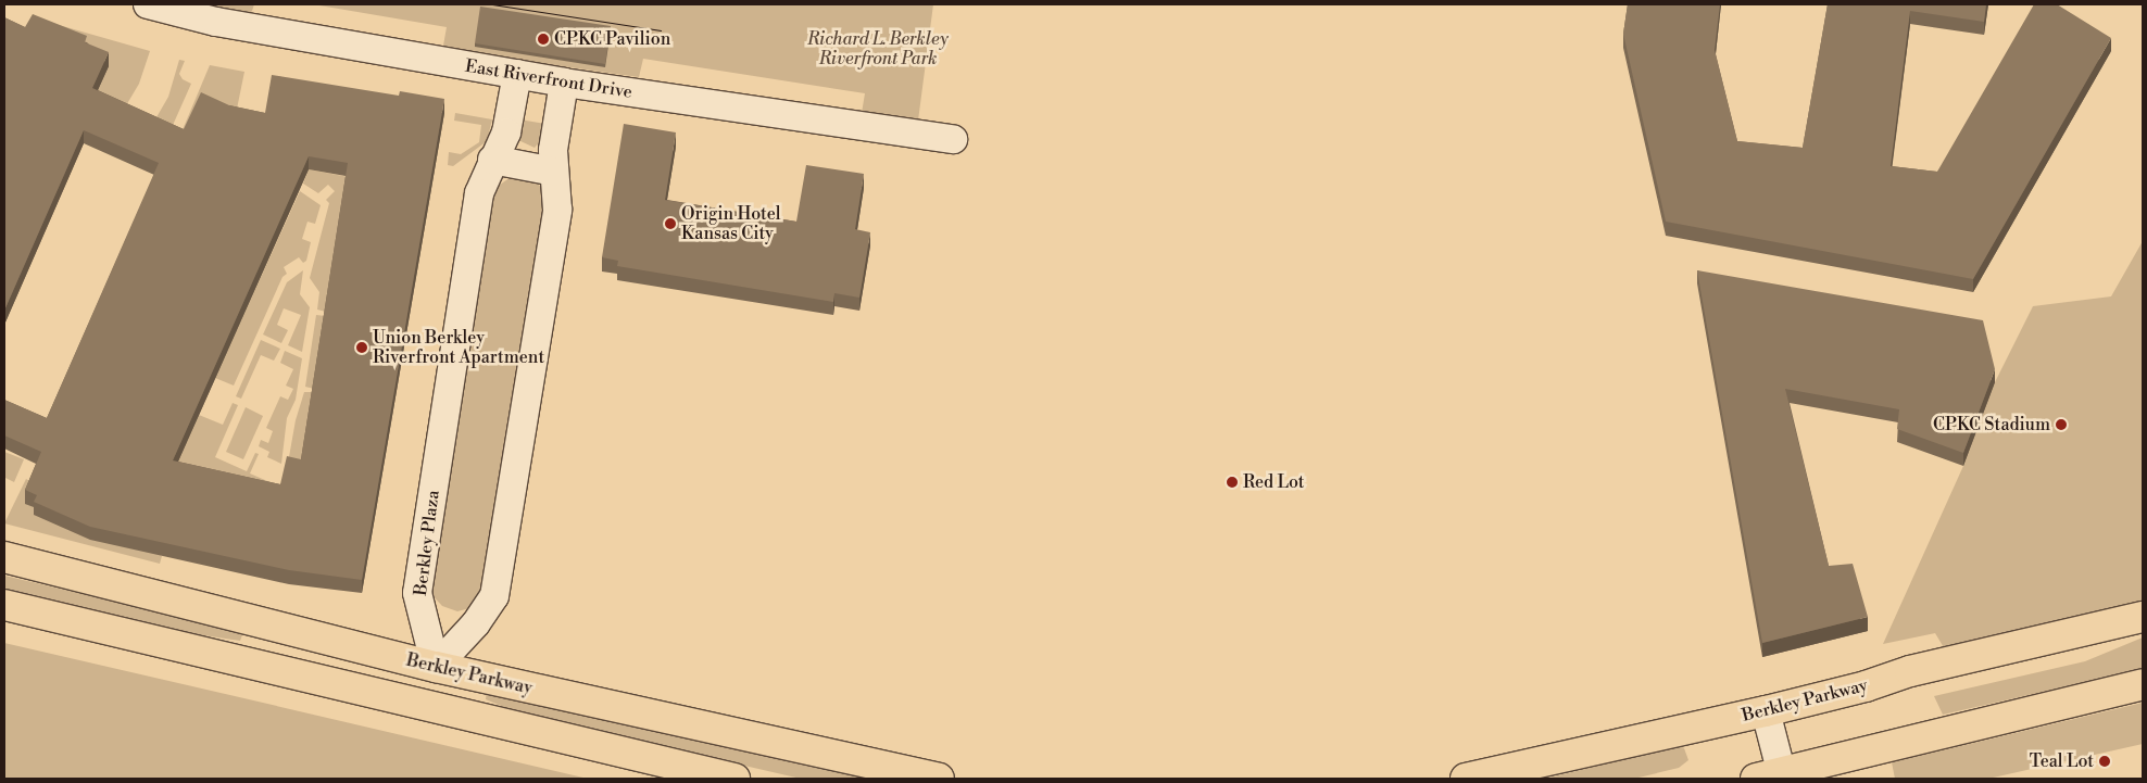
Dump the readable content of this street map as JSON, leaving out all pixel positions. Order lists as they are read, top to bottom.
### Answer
{
  "streets": {
    "main road": ["Berkley Parkway"],
    "street": ["East Riverfront Drive", "Berkley Plaza"]
  },
  "crossings": [
    ["East Riverfront Drive", "Berkley Plaza"],
    ["Berkley Plaza", "Berkley Parkway"]
  ],
  "parks": ["Richard L. Berkley Riverfront Park"],
  "places": [
    "CPKC Pavilion",
    "Origin Hotel Kansas City",
    "Union Berkley Riverfront Apartment",
    "CPKC Stadium",
    "Red Lot",
    "Teal Lot"
  ]
}
